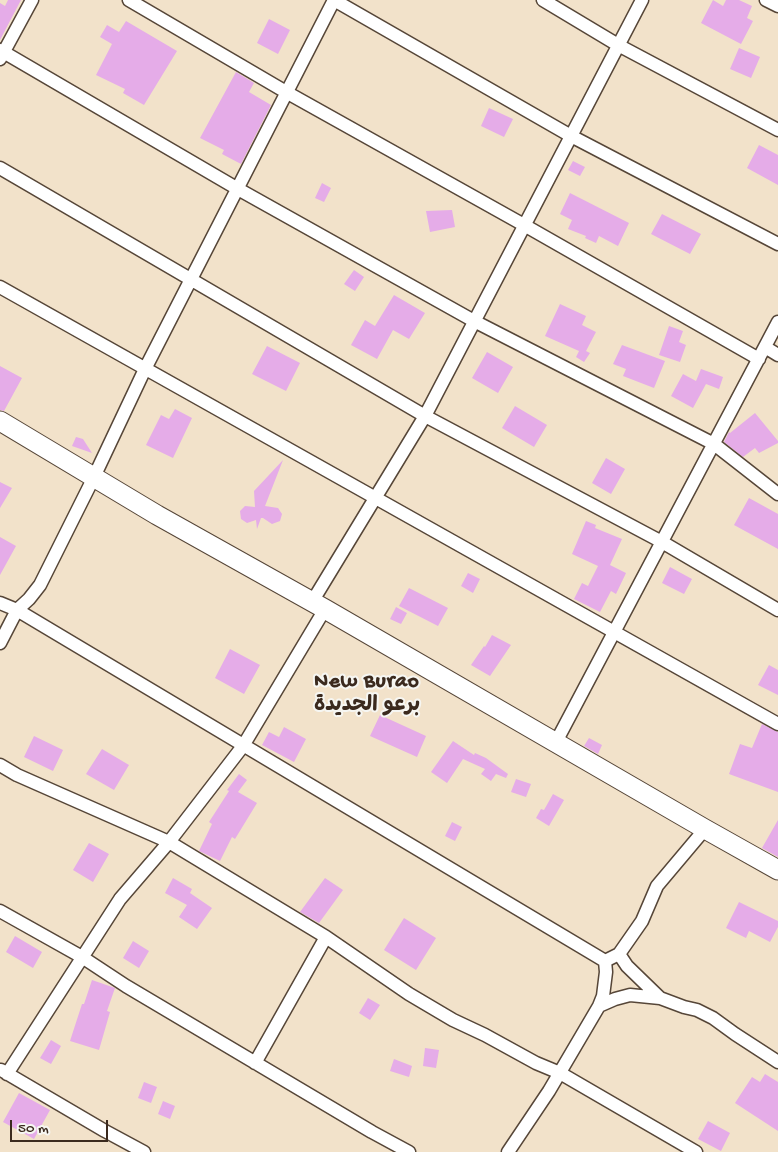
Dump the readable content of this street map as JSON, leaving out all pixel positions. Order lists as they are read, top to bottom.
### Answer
{
  "districts": ["New Burao برعو الجديدة"],
  "scale_bar": "50 m"
}
